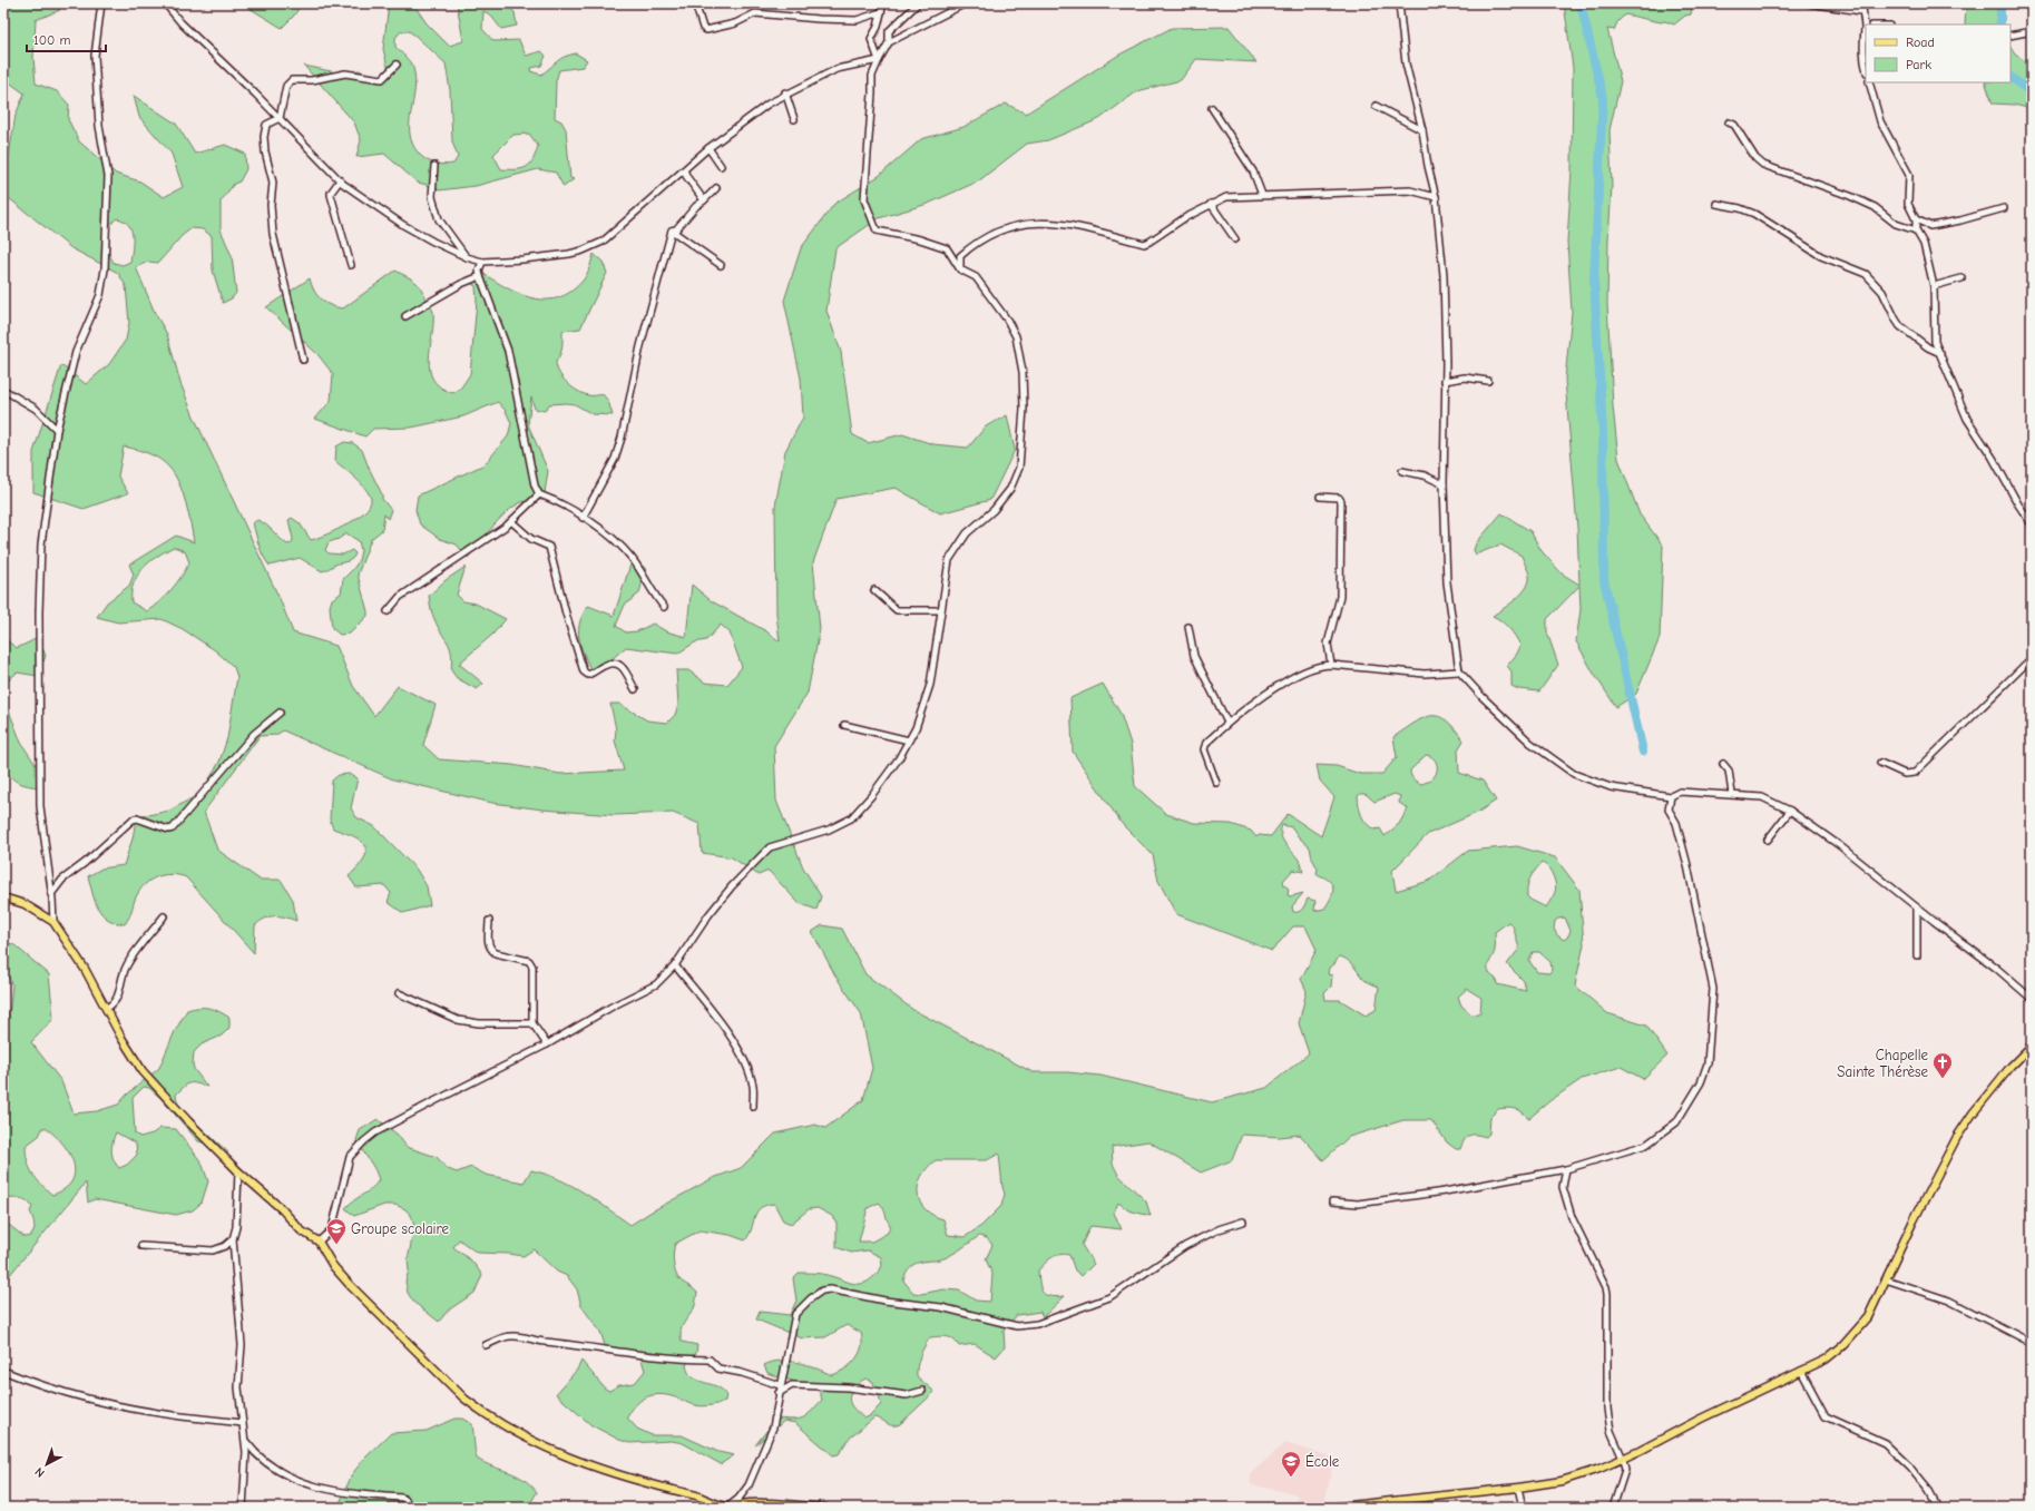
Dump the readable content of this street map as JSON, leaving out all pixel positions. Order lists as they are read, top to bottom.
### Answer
{
  "places": {
    "church": ["Chapelle Sainte Thérèse"],
    "school or university": ["Groupe scolaire", "École"]
  },
  "legend": ["Road", "Park"],
  "scale_bar": "100 m",
  "north": "bottom left"
}
